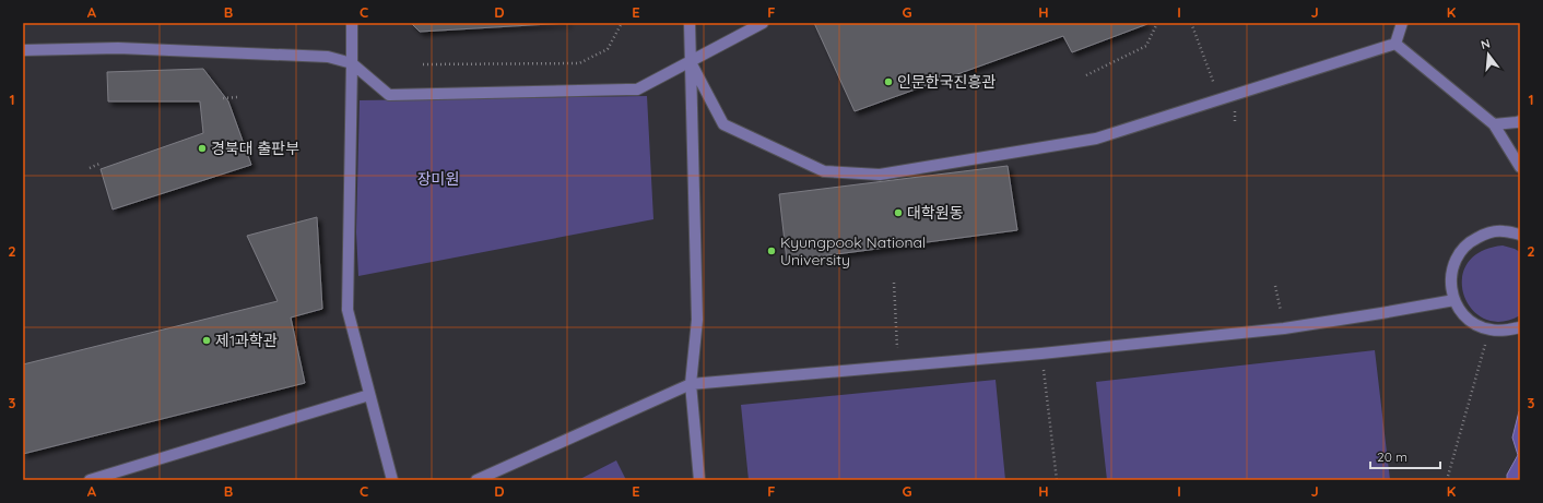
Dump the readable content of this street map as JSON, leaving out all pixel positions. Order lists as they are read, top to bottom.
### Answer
{
  "parks": ["장미원"],
  "places": [
    "인문한국진흥관",
    "경북대 출판부",
    "대학원동",
    "Kyungpook National University",
    "제1과학관"
  ],
  "scale_bar": "20 m",
  "north": "top",
  "grid": {
    "columns": [
      "A",
      "B",
      "C",
      "D",
      "E",
      "F",
      "G",
      "H",
      "I",
      "J",
      "K"
    ],
    "rows": ["1", "2", "3"]
  }
}
